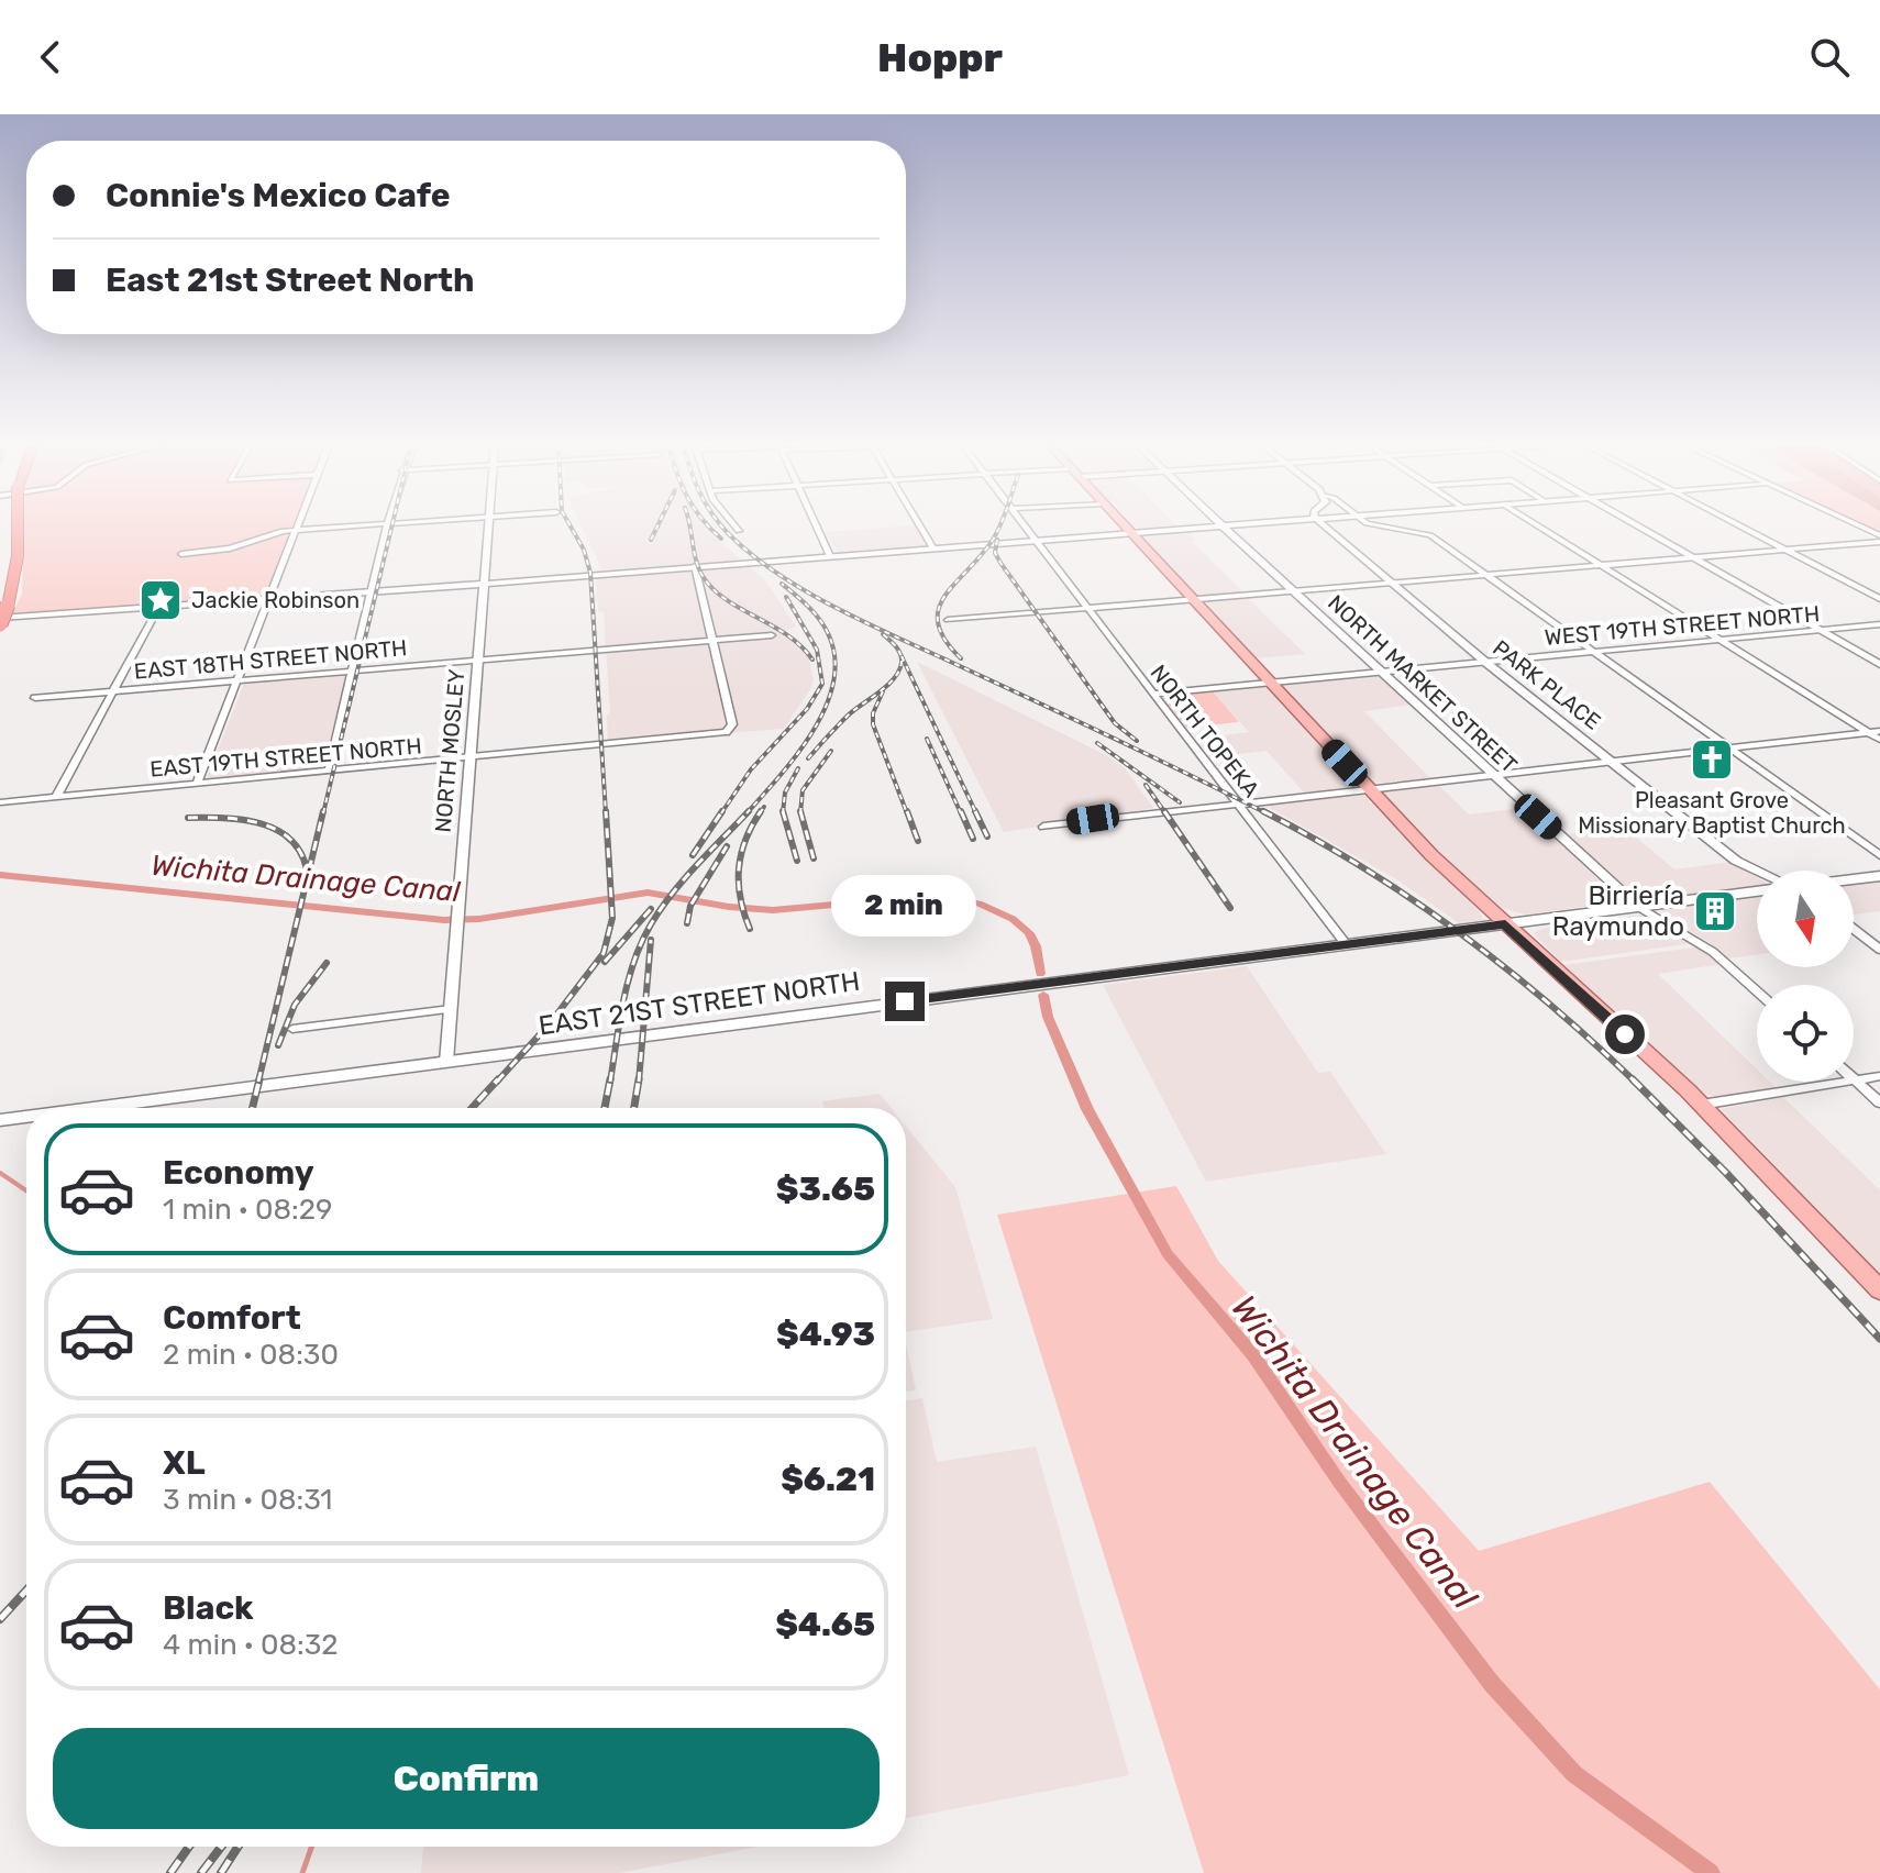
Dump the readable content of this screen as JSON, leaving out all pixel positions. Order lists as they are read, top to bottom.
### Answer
{
  "streets": {
    "main road": ["EAST 21ST STREET NORTH"],
    "street": [
      "WEST 19TH STREET NORTH",
      "EAST 18TH STREET NORTH",
      "NORTH MARKET STREET",
      "PARK PLACE",
      "NORTH TOPEKA",
      "NORTH MOSLEY",
      "EAST 19TH STREET NORTH"
    ]
  },
  "crossings": [
    ["WEST 19TH STREET NORTH", "PARK PLACE"],
    ["EAST 18TH STREET NORTH", "NORTH MOSLEY"],
    ["EAST 18TH STREET NORTH", "EAST 19TH STREET NORTH"],
    ["NORTH MARKET STREET", "EAST 21ST STREET NORTH"],
    ["NORTH TOPEKA", "EAST 21ST STREET NORTH"],
    ["NORTH MOSLEY", "EAST 19TH STREET NORTH"],
    ["NORTH MOSLEY", "EAST 21ST STREET NORTH"]
  ],
  "water": ["Wichita Drainage Canal"],
  "places": {
    "place": ["Jackie Robinson"],
    "church": ["Pleasant Grove Missionary Baptist Church"],
    "building": ["Birriería Raymundo"]
  },
  "north": "bottom",
  "page": {
    "header": "Hoppr",
    "banner": ["Connie's Mexico Cafe", "East 21st Street North"],
    "bubble": "2 min",
    "list": [
      {
        "name": "Economy",
        "note": "1 min · 08:29",
        "value": "$3.65"
      },
      {
        "name": "Comfort",
        "note": "2 min · 08:30",
        "value": "$4.93"
      },
      {
        "name": "XL",
        "note": "3 min · 08:31",
        "value": "$6.21"
      },
      {
        "name": "Black",
        "note": "4 min · 08:32",
        "value": "$4.65"
      }
    ],
    "buttons": "Confirm"
  }
}
